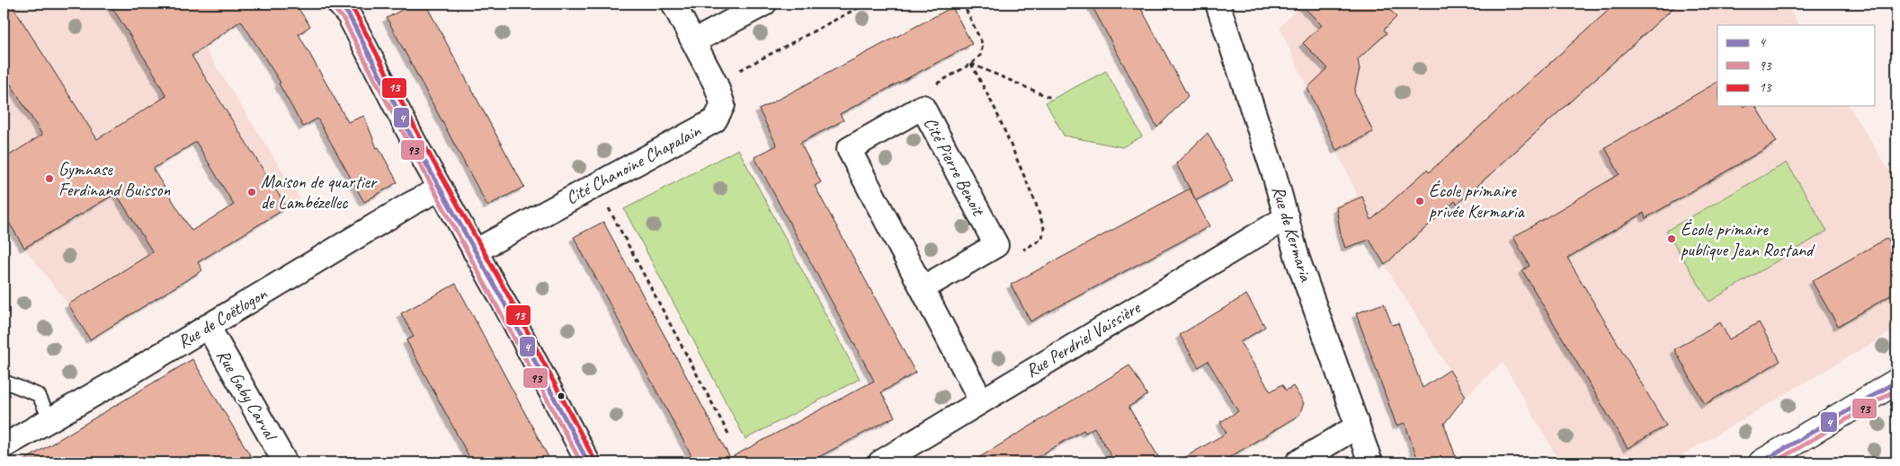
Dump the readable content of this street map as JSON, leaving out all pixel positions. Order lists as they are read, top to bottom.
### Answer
{
  "streets": {
    "street": [
      "Cité Chanoine Chapalain",
      "Cité Pierre Benoit",
      "Rue de Kermaria",
      "Rue de Coëtlogon",
      "Rue Perdriel Vaissière",
      "Rue Gaby Carval"
    ]
  },
  "crossings": [
    ["Cité Pierre Benoit", "Rue Perdriel Vaissière"],
    ["Rue de Kermaria", "Rue Perdriel Vaissière"],
    ["Rue de Coëtlogon", "Rue Gaby Carval"]
  ],
  "places": [
    "Gymnase Ferdinand Buisson",
    "Maison de quartier de Lambézellec",
    "École primaire privée Kermaria",
    "École primaire publique Jean Rostand"
  ],
  "lines": ["transit line 4", "transit line 13", "transit line 93"],
  "legend": ["4", "93", "13"]
}
